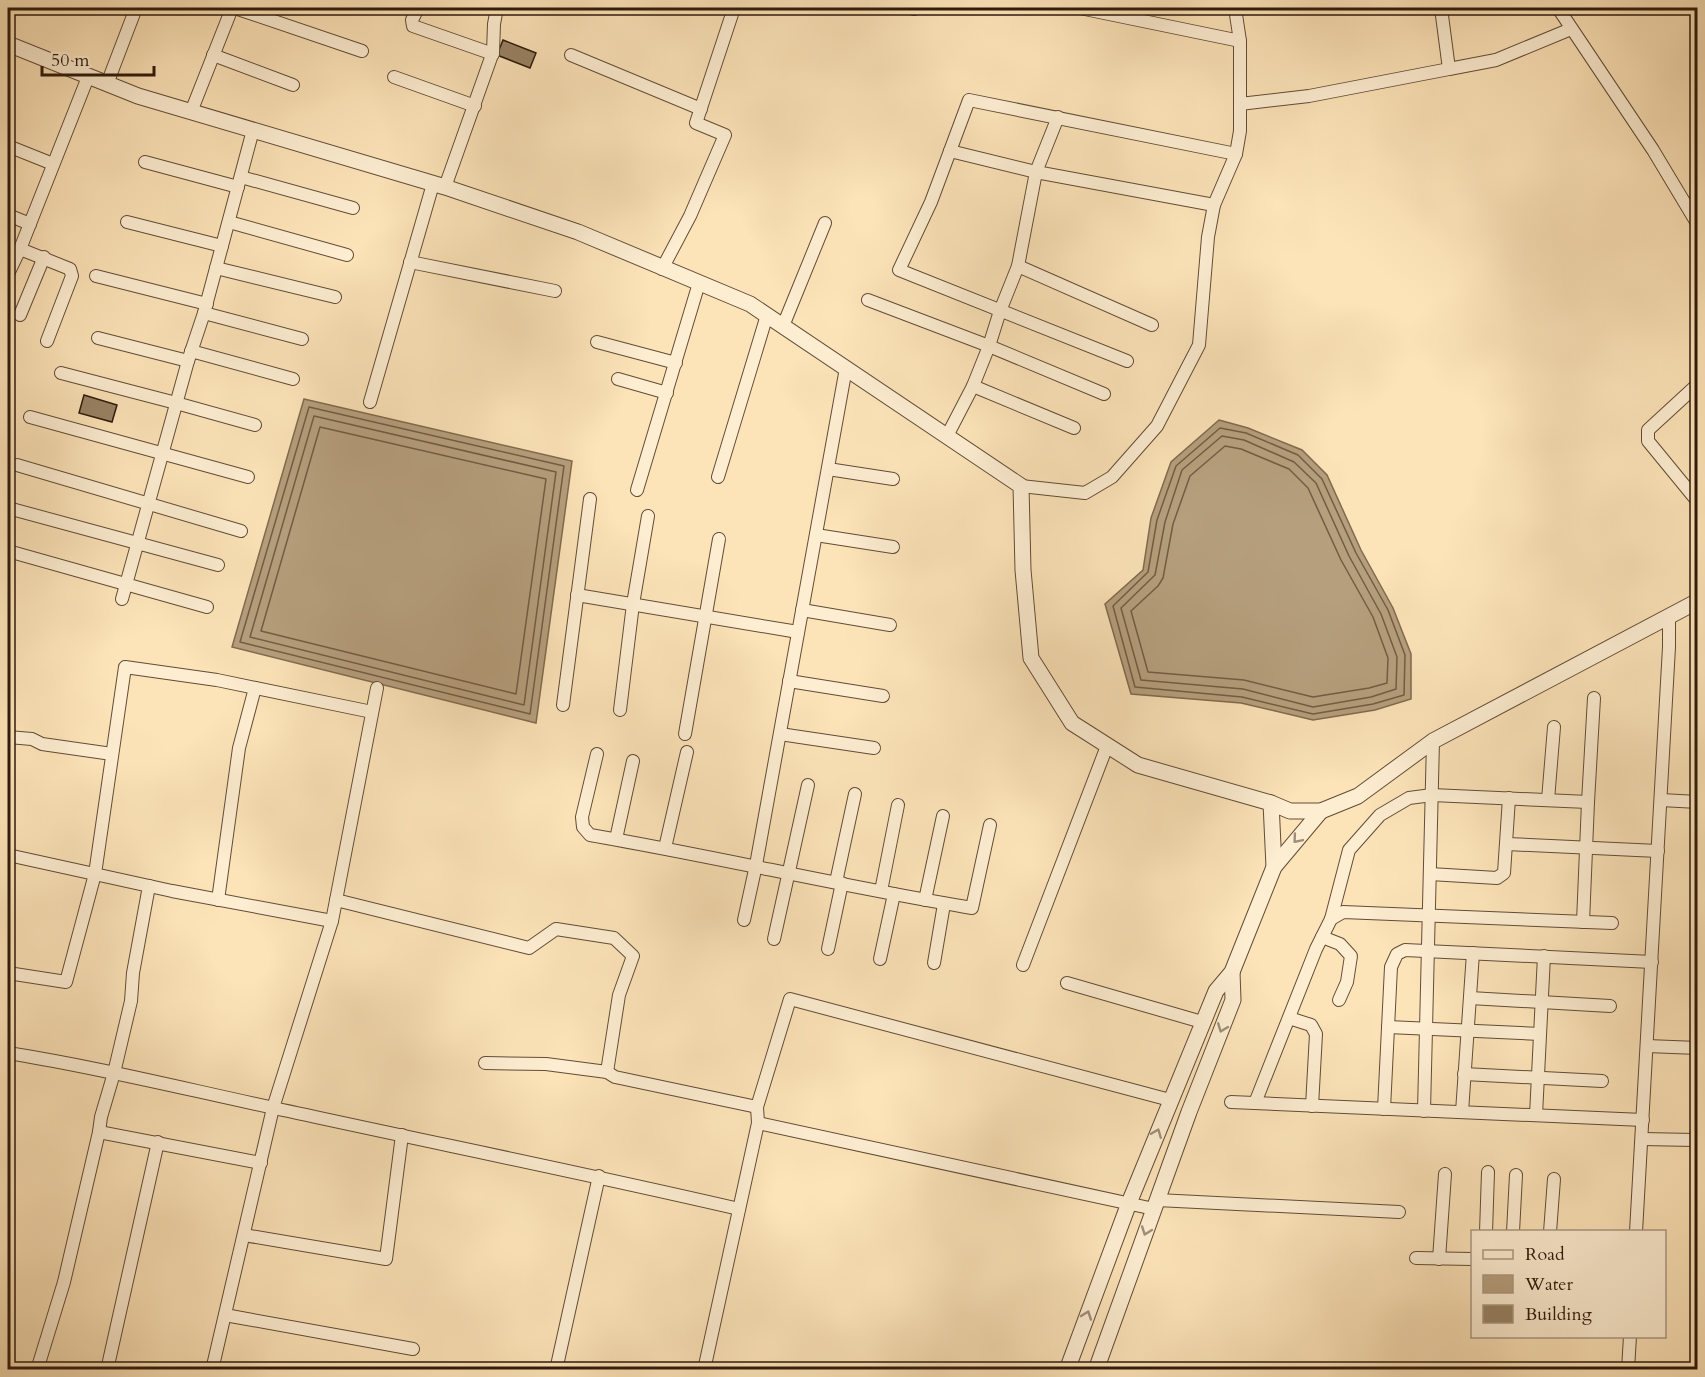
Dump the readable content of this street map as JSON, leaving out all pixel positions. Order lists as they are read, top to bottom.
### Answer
{
  "legend": ["Road", "Water", "Building"],
  "scale_bar": "50 m"
}
